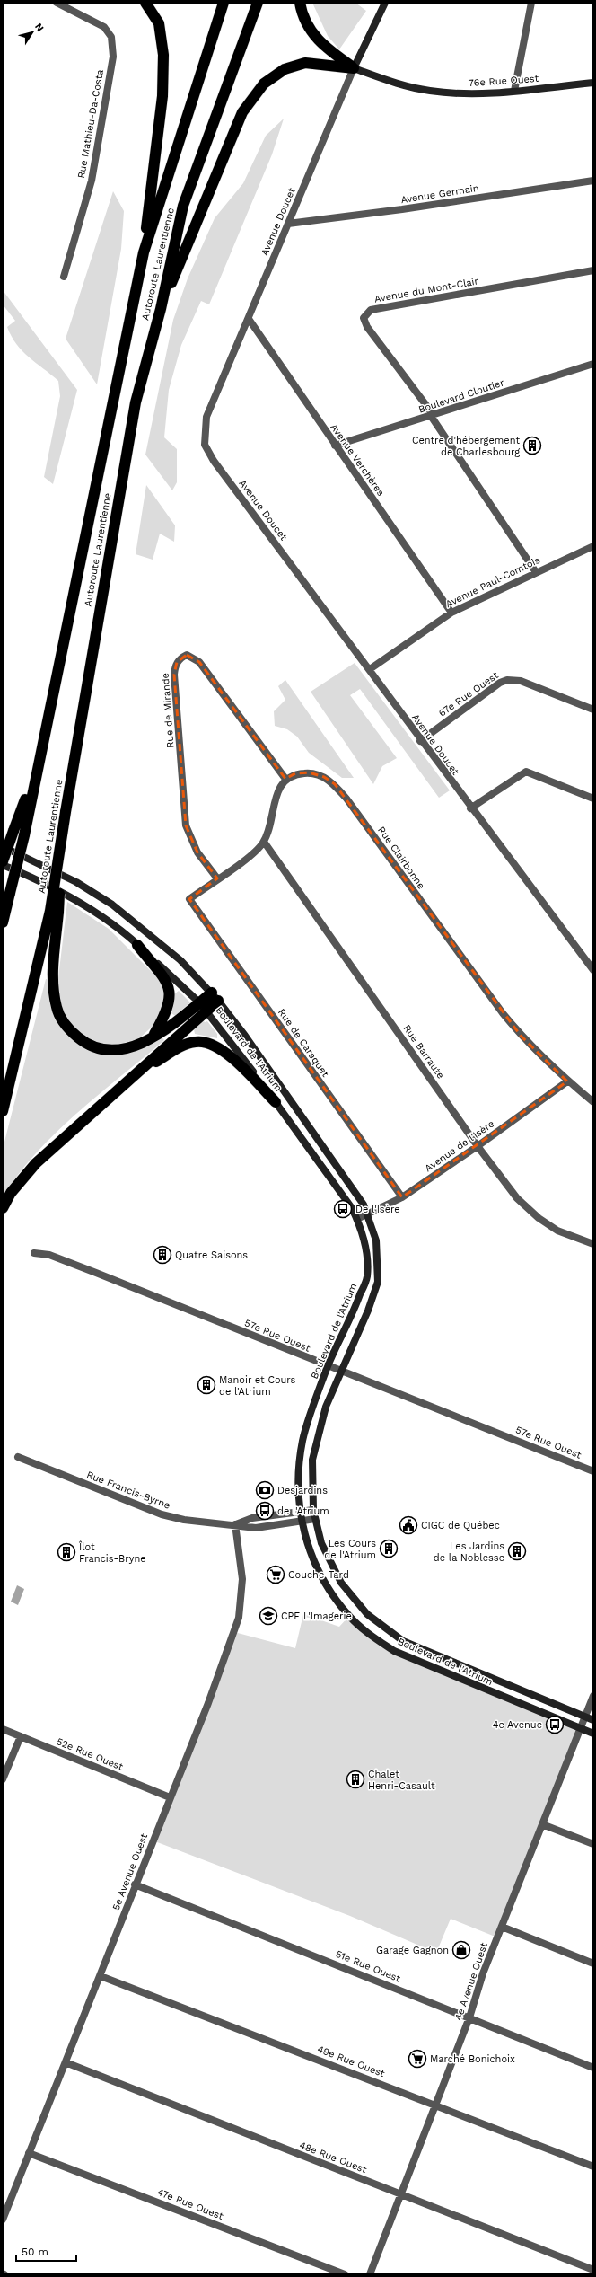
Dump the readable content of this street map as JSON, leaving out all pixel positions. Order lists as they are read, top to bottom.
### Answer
{
  "streets": {
    "highway": ["Autoroute Laurentienne"],
    "street": [
      "76e Rue Ouest",
      "Rue Mathieu-Da-Costa",
      "Avenue Germain",
      "Avenue Doucet",
      "Avenue du Mont-Clair",
      "Boulevard Cloutier",
      "Avenue Verchères",
      "Avenue Paul-Comtois",
      "67e Rue Ouest",
      "Rue de Mirande",
      "Rue Clairbonne",
      "Rue de Caraquet",
      "Boulevard de l'Atrium",
      "Rue Barraute",
      "Avenue de l'Isère",
      "57e Rue Ouest",
      "Rue Francis-Byrne",
      "52e Rue Ouest",
      "5e Avenue Ouest",
      "51e Rue Ouest",
      "4e Avenue Ouest",
      "49e Rue Ouest",
      "48e Rue Ouest",
      "47e Rue Ouest"
    ]
  },
  "crossings": [
    ["76e Rue Ouest", "Avenue Doucet"],
    ["Avenue Germain", "Avenue Doucet"],
    ["Avenue Doucet", "Avenue Verchères"],
    ["Avenue Doucet", "Avenue Paul-Comtois"],
    ["Avenue Doucet", "67e Rue Ouest"],
    ["Avenue du Mont-Clair", "Boulevard Cloutier"],
    ["Avenue du Mont-Clair", "Avenue Paul-Comtois"],
    ["Boulevard Cloutier", "Avenue Verchères"],
    ["Avenue Verchères", "Avenue Paul-Comtois"],
    ["Rue de Mirande", "Rue Clairbonne"],
    ["Rue de Mirande", "Rue de Caraquet"],
    ["Rue Clairbonne", "Avenue de l'Isère"],
    ["Rue de Caraquet", "Avenue de l'Isère"],
    ["Boulevard de l'Atrium", "Avenue de l'Isère"],
    ["Boulevard de l'Atrium", "57e Rue Ouest"],
    ["Boulevard de l'Atrium", "Rue Francis-Byrne"],
    ["Boulevard de l'Atrium", "4e Avenue Ouest"],
    ["Rue Barraute", "Avenue de l'Isère"],
    ["Rue Francis-Byrne", "5e Avenue Ouest"],
    ["52e Rue Ouest", "5e Avenue Ouest"],
    ["5e Avenue Ouest", "51e Rue Ouest"],
    ["5e Avenue Ouest", "49e Rue Ouest"],
    ["5e Avenue Ouest", "48e Rue Ouest"],
    ["5e Avenue Ouest", "47e Rue Ouest"],
    ["51e Rue Ouest", "4e Avenue Ouest"],
    ["4e Avenue Ouest", "49e Rue Ouest"],
    ["4e Avenue Ouest", "48e Rue Ouest"]
  ],
  "places": {
    "building": [
      "Centre d'hébergement de Charlesbourg",
      "Quatre Saisons",
      "Manoir et Cours de l'Atrium",
      "Les Cours de l'Atrium",
      "Les Jardins de la Noblesse",
      "Îlot Francis-Bryne",
      "Chalet Henri-Casault"
    ],
    "bus stop": ["De l'Isère", "de l'Atrium", "4e Avenue"],
    "bank": ["Desjardins"],
    "public building": ["CIGC de Québec"],
    "supermarket": ["Couche-Tard", "Marché Bonichoix"],
    "school or university": ["CPE L'Imagerie"],
    "shop": ["Garage Gagnon"]
  },
  "scale_bar": "50 m",
  "north": "top right"
}
